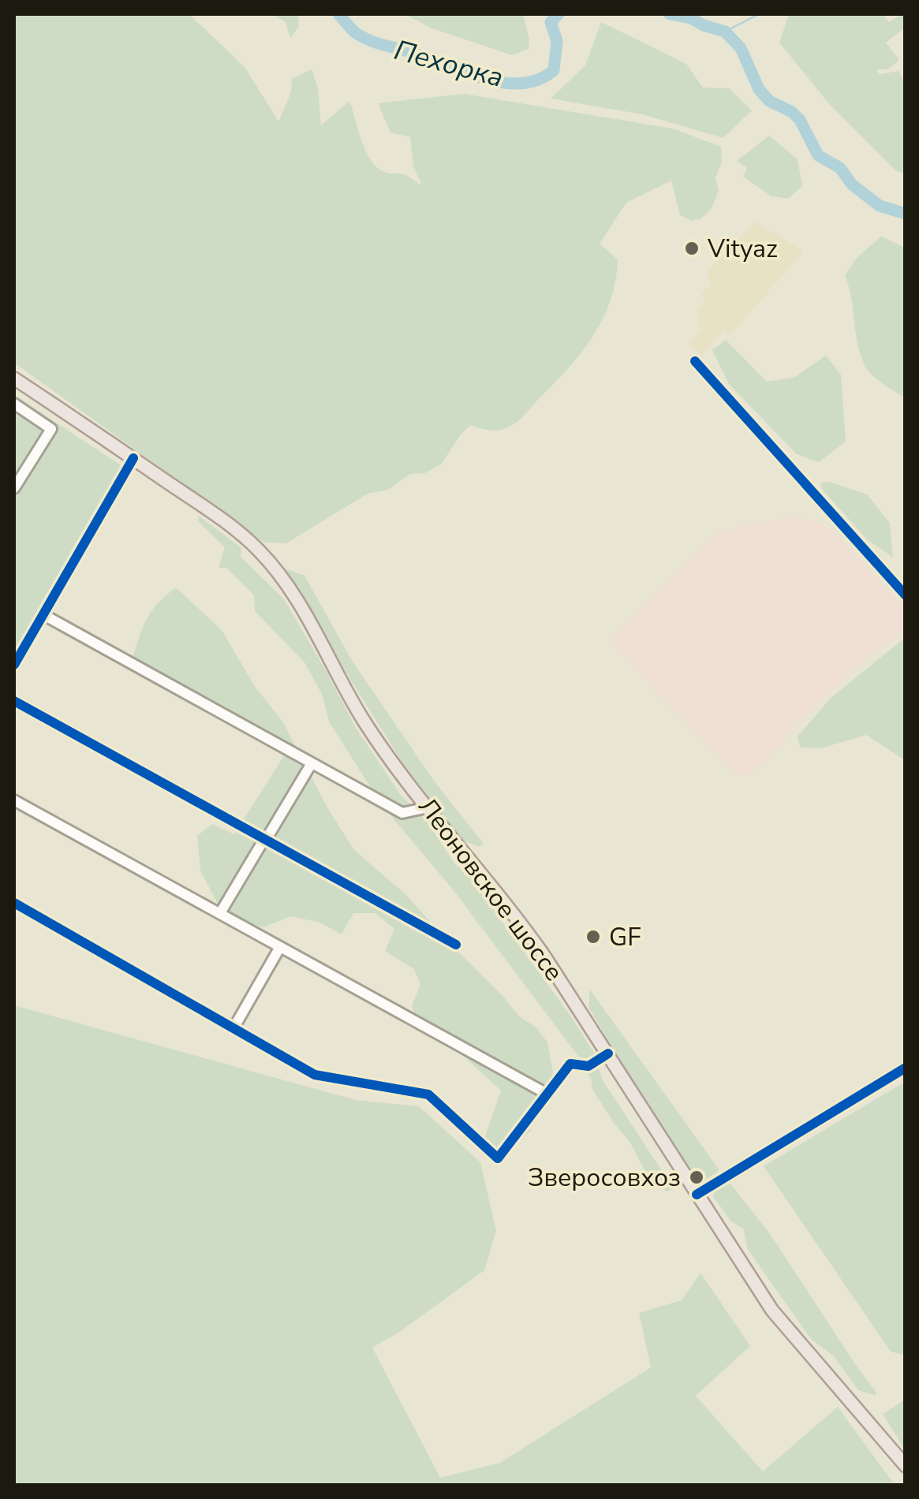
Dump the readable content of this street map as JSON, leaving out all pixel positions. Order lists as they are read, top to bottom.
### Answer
{
  "streets": {
    "main road": ["Леоновское шоссе"]
  },
  "water": ["Пехорка"],
  "places": ["Vityaz", "GF", "Зверосовхоз"]
}
